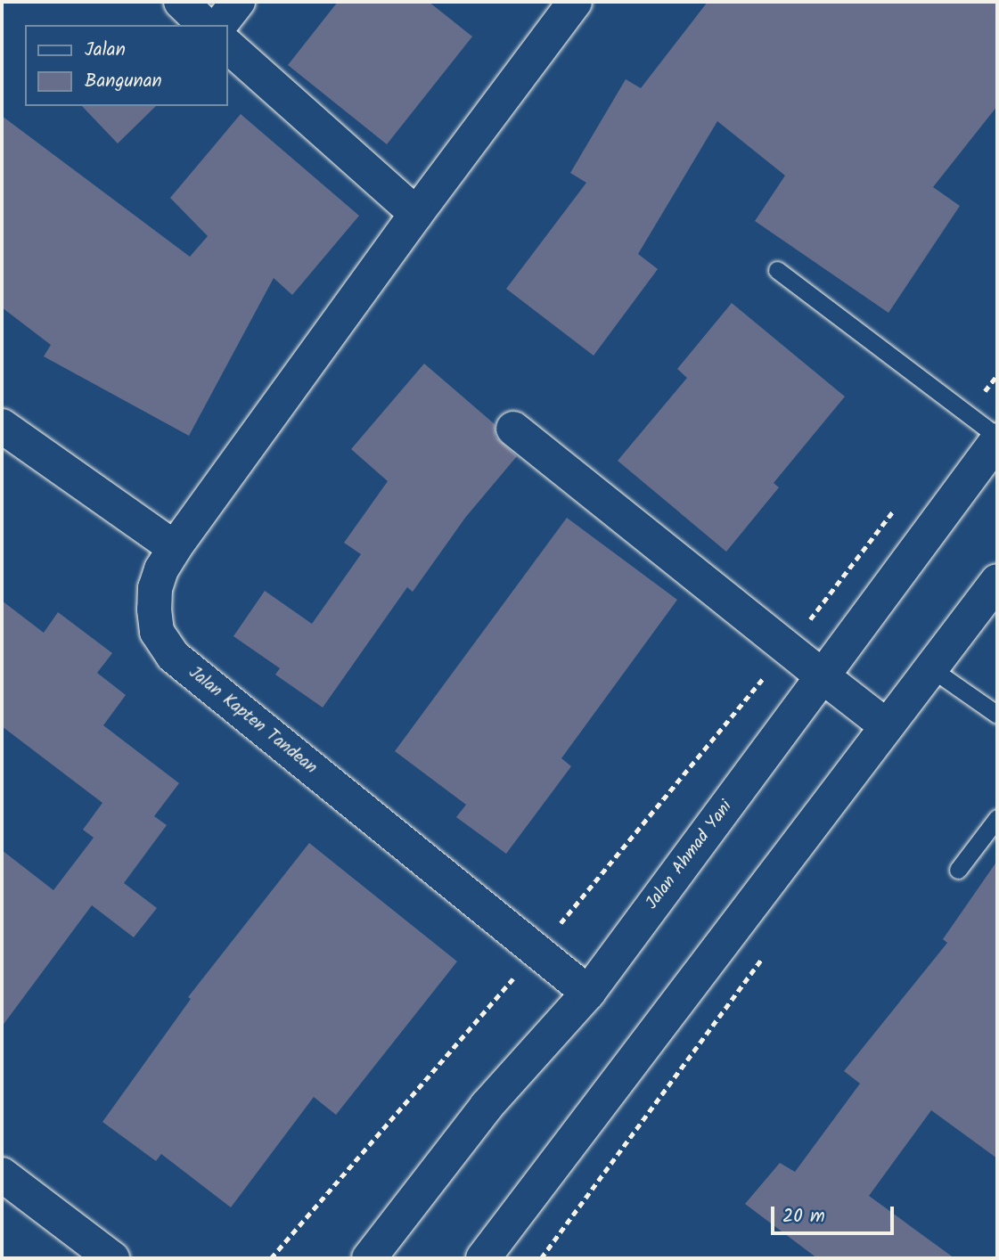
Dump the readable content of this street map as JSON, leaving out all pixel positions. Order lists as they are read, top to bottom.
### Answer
{
  "streets": {
    "street": ["Jalan Kapten Tandean", "Jalan Ahmad Yani"]
  },
  "crossings": [
    ["Jalan Kapten Tandean", "Jalan Ahmad Yani"]
  ],
  "legend": ["Jalan", "Bangunan"],
  "scale_bar": "20 m"
}
